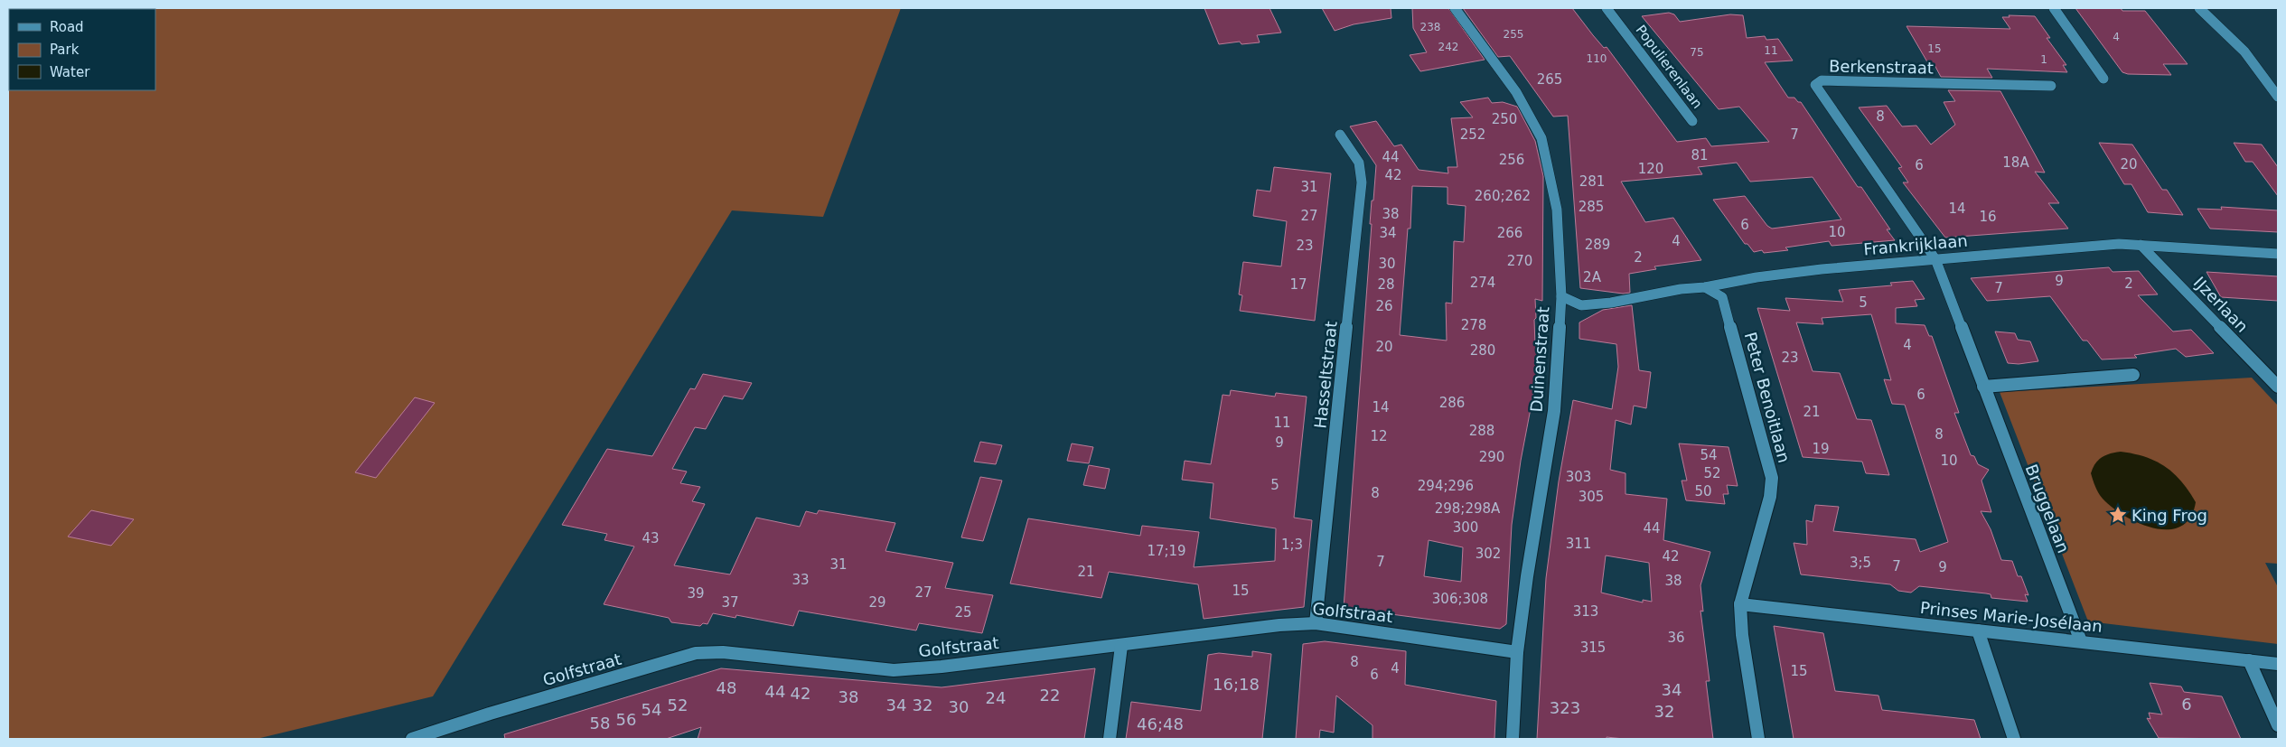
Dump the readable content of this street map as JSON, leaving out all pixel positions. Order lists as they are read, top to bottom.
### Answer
{
  "streets": {
    "street": [
      "Populierenlaan",
      "Berkenstraat",
      "Frankrijklaan",
      "IJzerlaan",
      "Duinenstraat",
      "Hasseltstraat",
      "Peter Benoitlaan",
      "Bruggelaan",
      "Golfstraat",
      "Prinses Marie-Josélaan"
    ]
  },
  "crossings": [
    ["Berkenstraat", "Frankrijklaan"],
    ["Berkenstraat", "Bruggelaan"],
    ["Frankrijklaan", "IJzerlaan"],
    ["Frankrijklaan", "Duinenstraat"],
    ["Frankrijklaan", "Peter Benoitlaan"],
    ["Frankrijklaan", "Bruggelaan"],
    ["Duinenstraat", "Golfstraat"],
    ["Hasseltstraat", "Golfstraat"],
    ["Peter Benoitlaan", "Prinses Marie-Josélaan"],
    ["Bruggelaan", "Prinses Marie-Josélaan"]
  ],
  "places": {
    "place": ["King Frog"]
  },
  "house_numbers": [
    "238",
    "255",
    "4",
    "242",
    "15",
    "11",
    "75",
    "110",
    "1",
    "265",
    "8",
    "250",
    "252",
    "7",
    "81",
    "44",
    "256",
    "18A",
    "20",
    "6",
    "120",
    "42",
    "281",
    "31",
    "260;262",
    "285",
    "14",
    "38",
    "27",
    "16",
    "6",
    "10",
    "34",
    "266",
    "4",
    "289",
    "23",
    "2",
    "270",
    "30",
    "2A",
    "9",
    "274",
    "2",
    "17",
    "28",
    "7",
    "5",
    "26",
    "278",
    "4",
    "20",
    "280",
    "23",
    "6",
    "286",
    "14",
    "21",
    "11",
    "288",
    "8",
    "12",
    "9",
    "19",
    "54",
    "290",
    "10",
    "52",
    "303",
    "5",
    "294;296",
    "50",
    "8",
    "305",
    "298;298A",
    "300",
    "44",
    "43",
    "311",
    "1;3",
    "17;19",
    "302",
    "42",
    "7",
    "3;5",
    "31",
    "7",
    "9",
    "21",
    "33",
    "38",
    "15",
    "27",
    "39",
    "306;308",
    "37",
    "29",
    "313",
    "25",
    "36",
    "315",
    "8",
    "4",
    "15",
    "6",
    "16;18",
    "48",
    "34",
    "44",
    "42",
    "22",
    "38",
    "24",
    "6",
    "52",
    "34",
    "32",
    "30",
    "323",
    "54",
    "32",
    "56",
    "58",
    "46;48"
  ],
  "legend": ["Road", "Park", "Water"]
}
